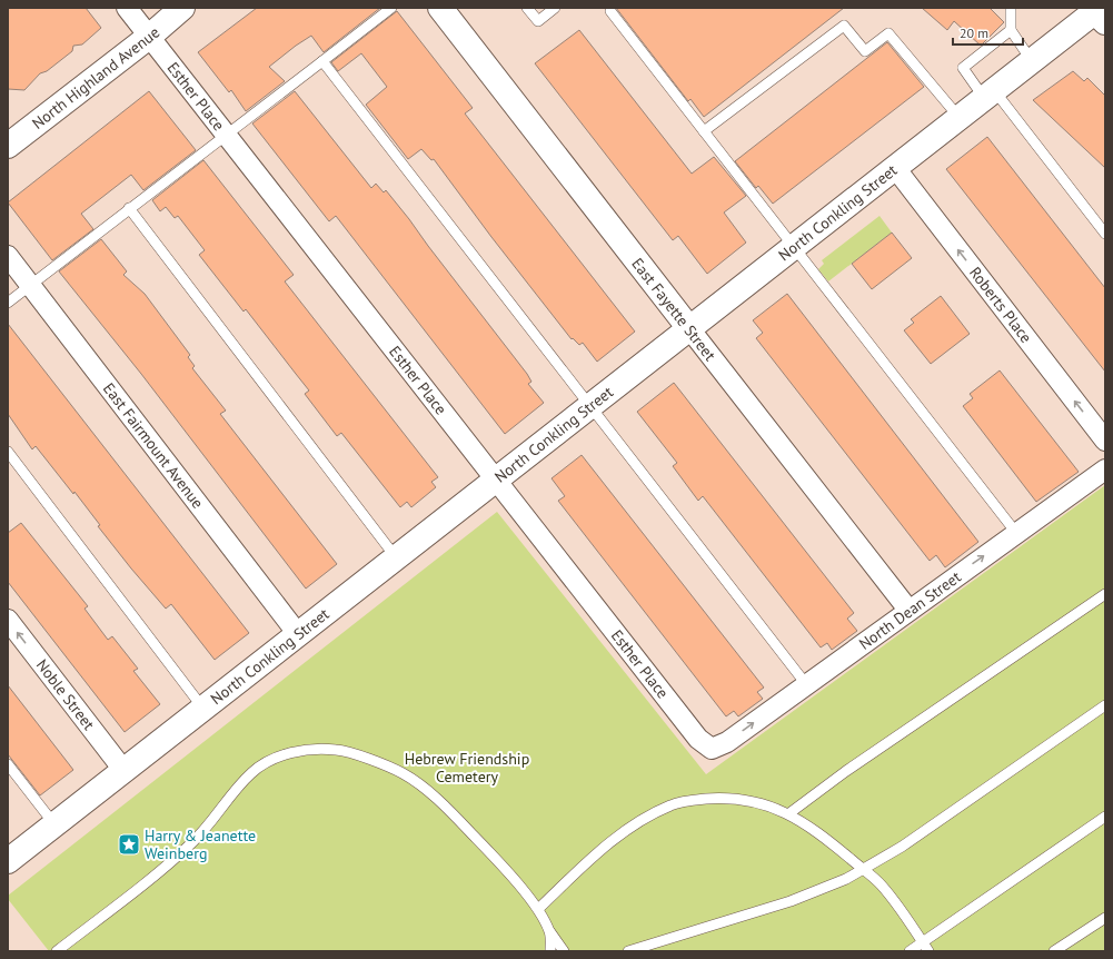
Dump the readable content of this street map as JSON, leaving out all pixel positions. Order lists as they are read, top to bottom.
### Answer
{
  "streets": {
    "street": [
      "North Highland Avenue",
      "Esther Place",
      "North Conkling Street",
      "Roberts Place",
      "East Fayette Street",
      "East Fairmount Avenue",
      "North Dean Street",
      "Noble Street"
    ]
  },
  "crossings": [
    ["North Highland Avenue", "Esther Place"],
    ["Esther Place", "North Conkling Street"],
    ["Esther Place", "North Dean Street"],
    ["North Conkling Street", "Roberts Place"],
    ["North Conkling Street", "East Fayette Street"],
    ["North Conkling Street", "East Fairmount Avenue"],
    ["North Conkling Street", "Noble Street"],
    ["East Fayette Street", "North Dean Street"]
  ],
  "one_way": ["Roberts Place", "North Dean Street", "Noble Street"],
  "parks": ["Hebrew Friendship Cemetery"],
  "places": {
    "place": ["Harry & Jeanette Weinberg"]
  },
  "scale_bar": "20 m"
}
